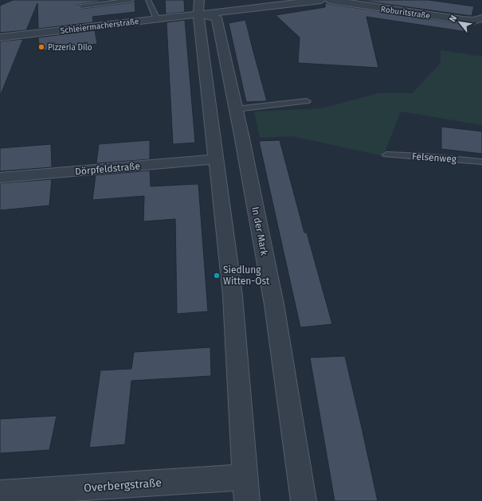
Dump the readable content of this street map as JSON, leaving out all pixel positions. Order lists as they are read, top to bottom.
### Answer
{
  "streets": {
    "street": [
      "Roburitstraße",
      "Schleiermacherstraße",
      "Dörpfeldstraße",
      "In der Mark",
      "Overbergstraße"
    ],
    "lane": ["Felsenweg"]
  },
  "crossings": [
    ["Schleiermacherstraße", "In der Mark"]
  ],
  "places": ["Pizzeria Dilo", "Siedlung Witten-Ost"],
  "north": "top left"
}
